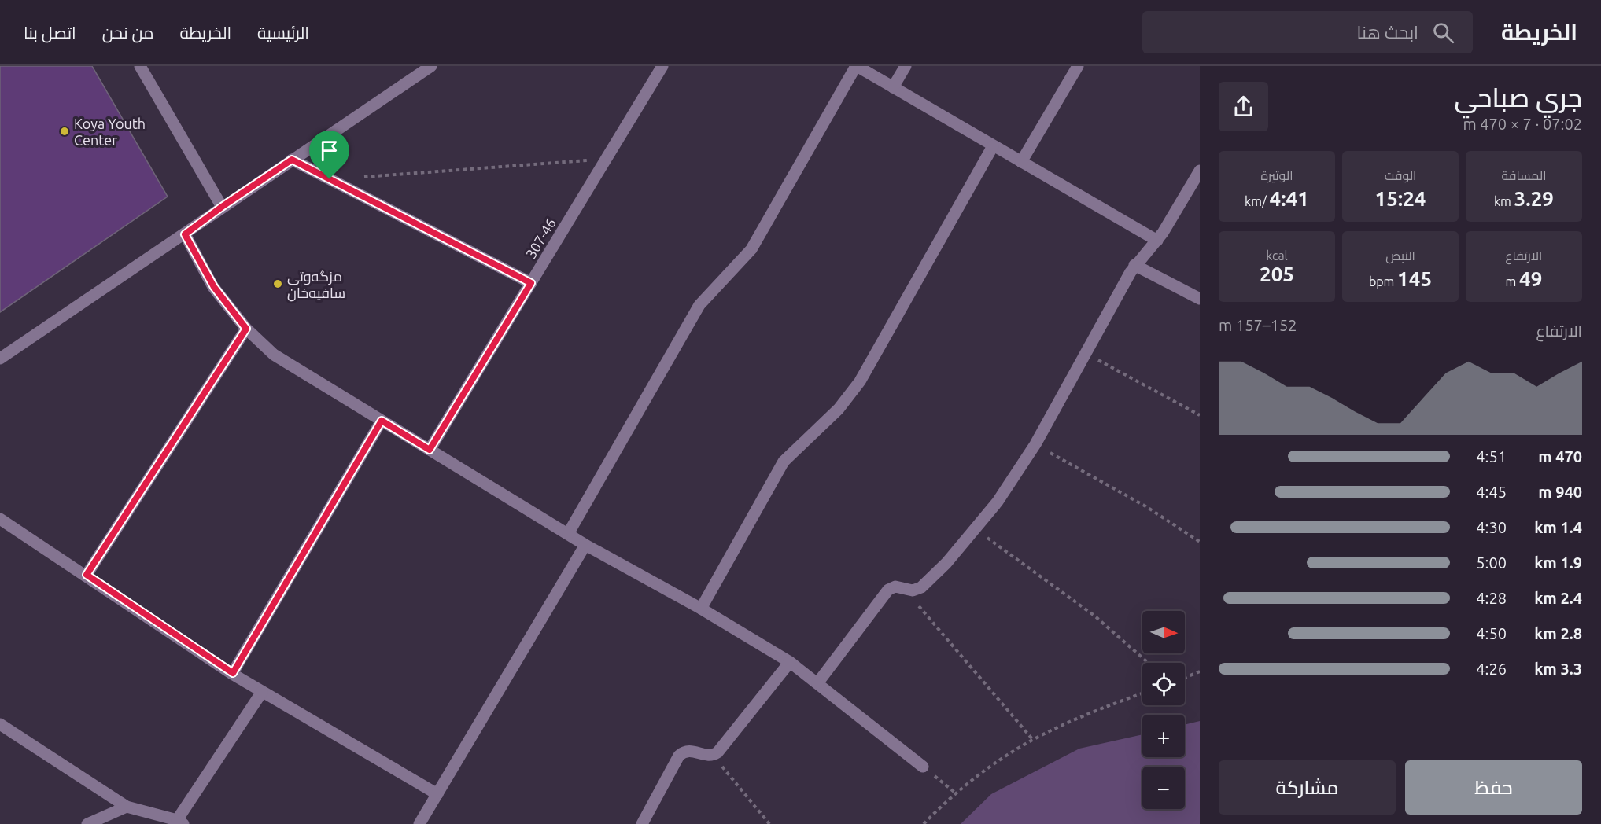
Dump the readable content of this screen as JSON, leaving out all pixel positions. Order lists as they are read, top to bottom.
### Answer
{
  "streets": {
    "street": ["307-46"]
  },
  "places": ["Koya Youth Center", "مزگه‌وتی سافیه‌خان"],
  "north": "right",
  "page": {
    "header": "الخريطة",
    "search": "ابحث هنا",
    "nav": [
      "الرئيسية",
      "الخريطة",
      "من نحن",
      "اتصل بنا"
    ],
    "heading": ["جري صباحي", "07:02 · 7 × 470 m"],
    "stats": [
      ["المسافة", "3.29 km"],
      ["الوقت", "15:24"],
      ["الوتيرة", "4:41 /km"],
      ["الارتفاع", "49 m"],
      ["النبض", "145 bpm"],
      ["kcal", "205"]
    ],
    "chart": ["الارتفاع", "152–157 m"],
    "list": [
      {
        "name": "470 m",
        "note": "4:51"
      },
      {
        "name": "940 m",
        "note": "4:45"
      },
      {
        "name": "1.4 km",
        "note": "4:30"
      },
      {
        "name": "1.9 km",
        "note": "5:00"
      },
      {
        "name": "2.4 km",
        "note": "4:28"
      },
      {
        "name": "2.8 km",
        "note": "4:50"
      },
      {
        "name": "3.3 km",
        "note": "4:26"
      }
    ],
    "map_buttons": ["+", "−"],
    "buttons": ["حفظ", "مشاركة"]
  }
}
